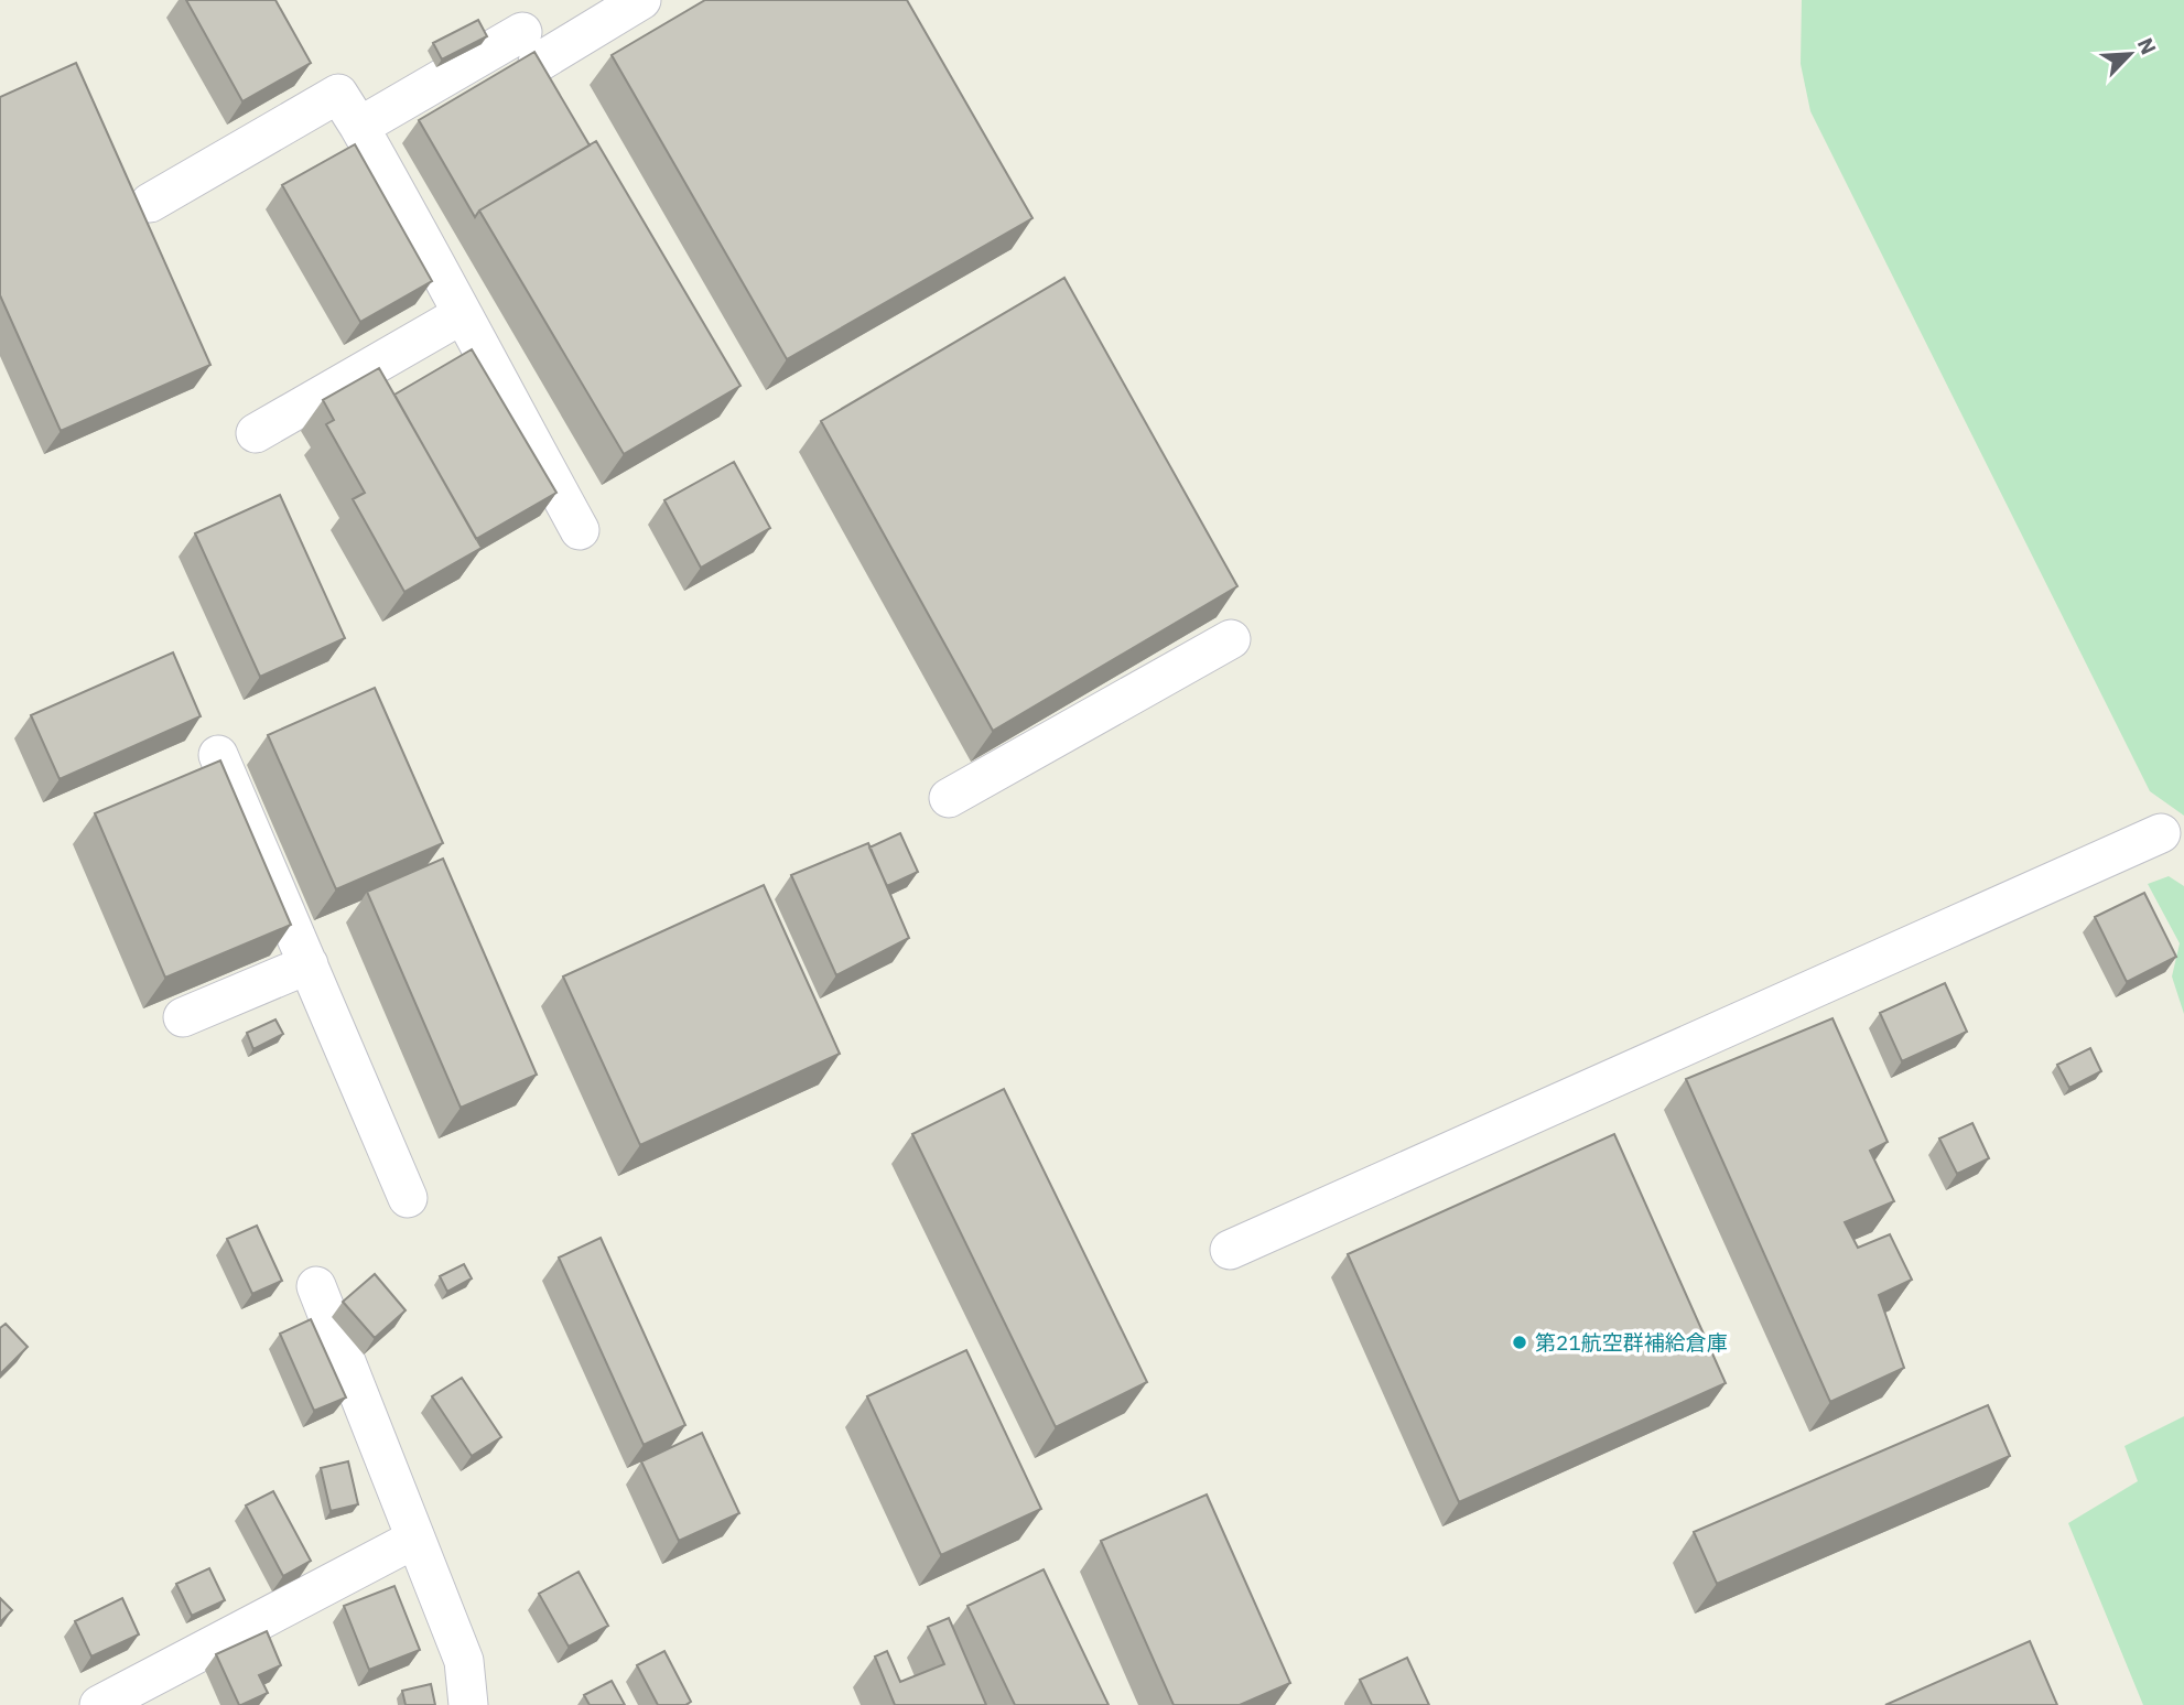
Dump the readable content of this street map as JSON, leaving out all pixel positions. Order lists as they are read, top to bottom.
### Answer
{
  "places": ["第21航空群補給倉庫"],
  "north": "top right"
}
